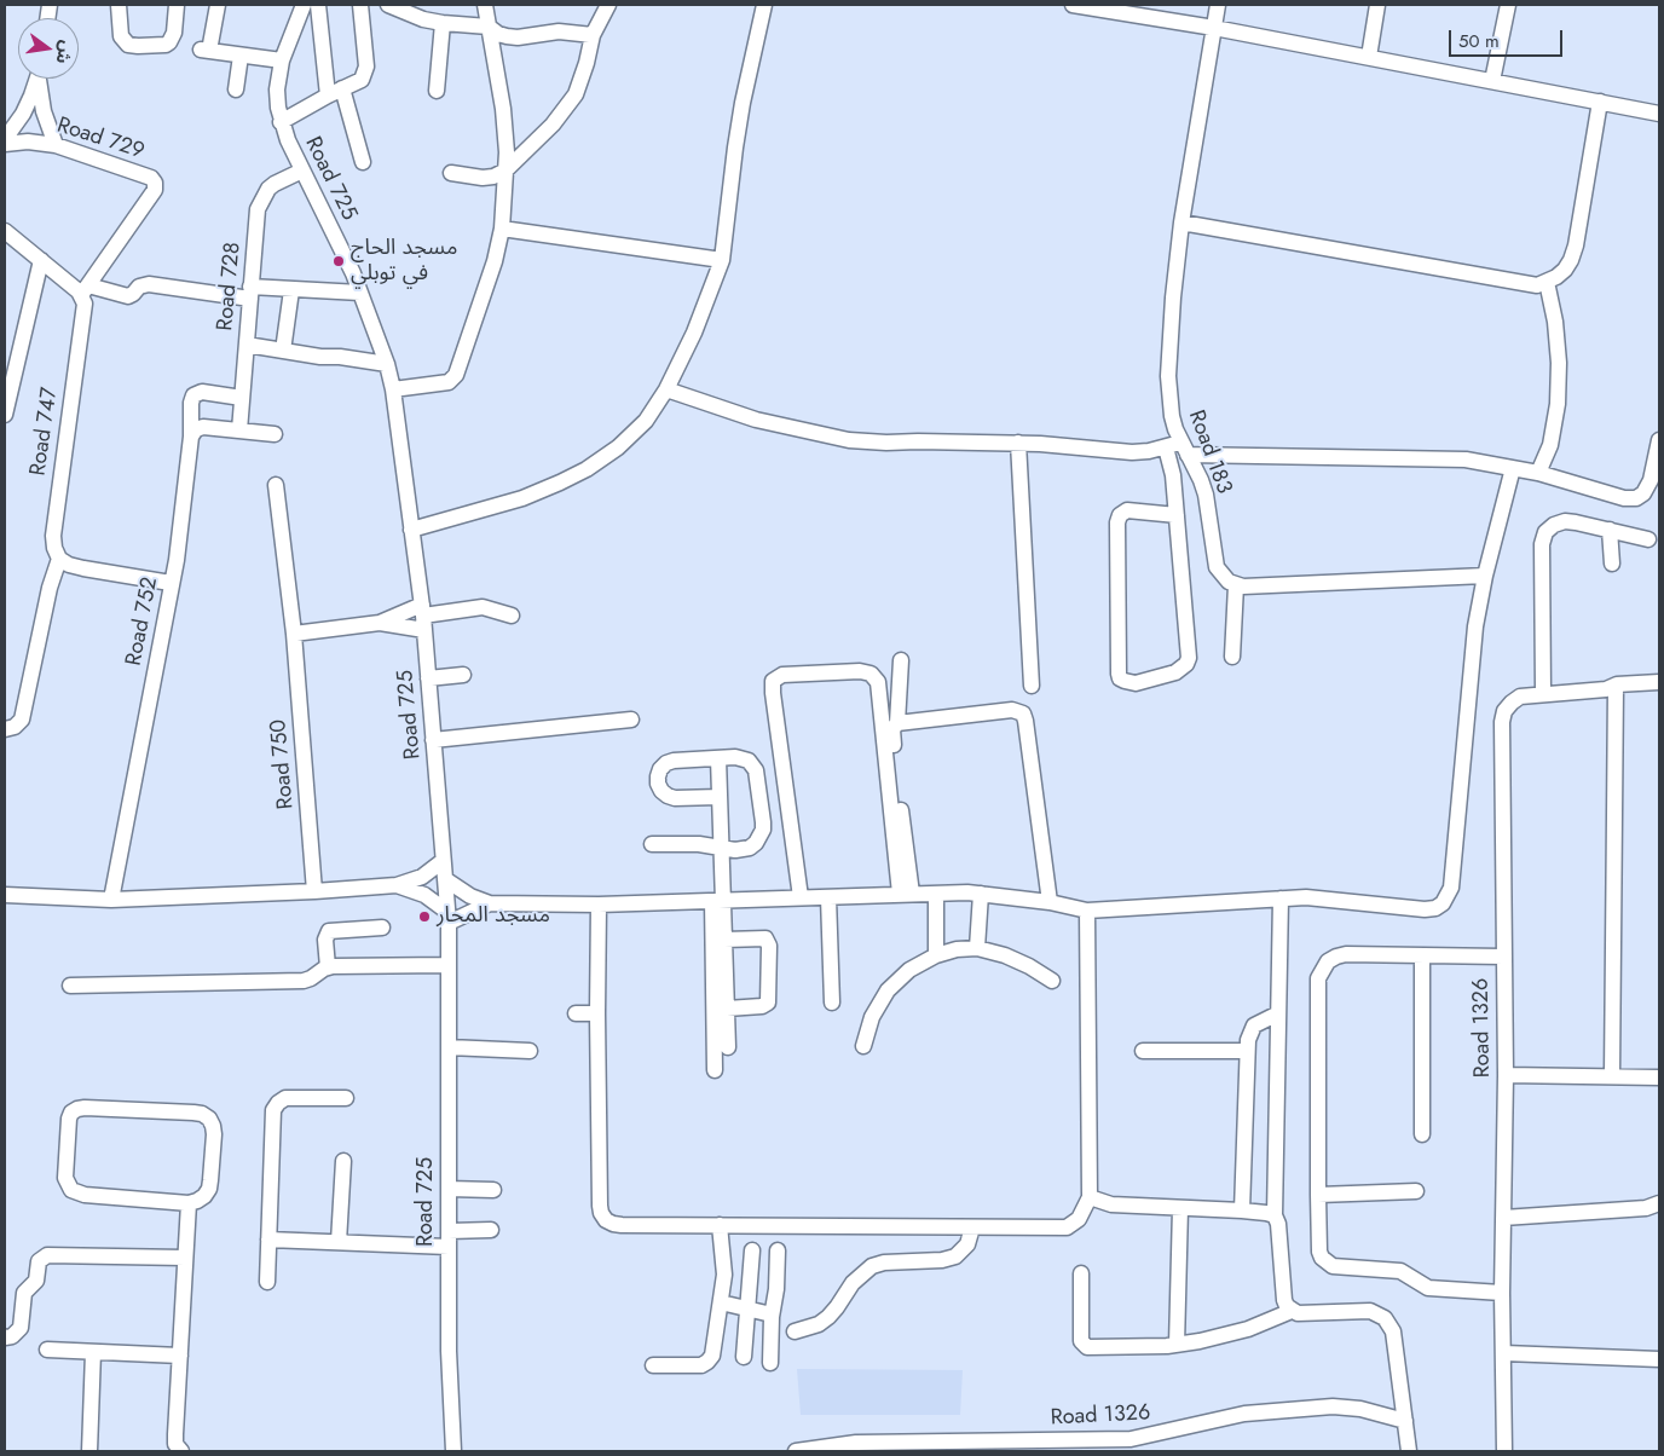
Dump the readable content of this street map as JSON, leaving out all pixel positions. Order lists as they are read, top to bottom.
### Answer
{
  "streets": {
    "street": [
      "Road 729",
      "Road 725",
      "Road 728",
      "Road 747",
      "Road 183",
      "Road 752",
      "Road 750",
      "Road 1326"
    ]
  },
  "crossings": [
    ["Road 729", "Road 747"],
    ["Road 725", "Road 728"],
    ["Road 728", "Road 752"]
  ],
  "places": ["مسجد الحاج في توبلي", "مسجد المحار"],
  "scale_bar": "50 m",
  "north": "right"
}
